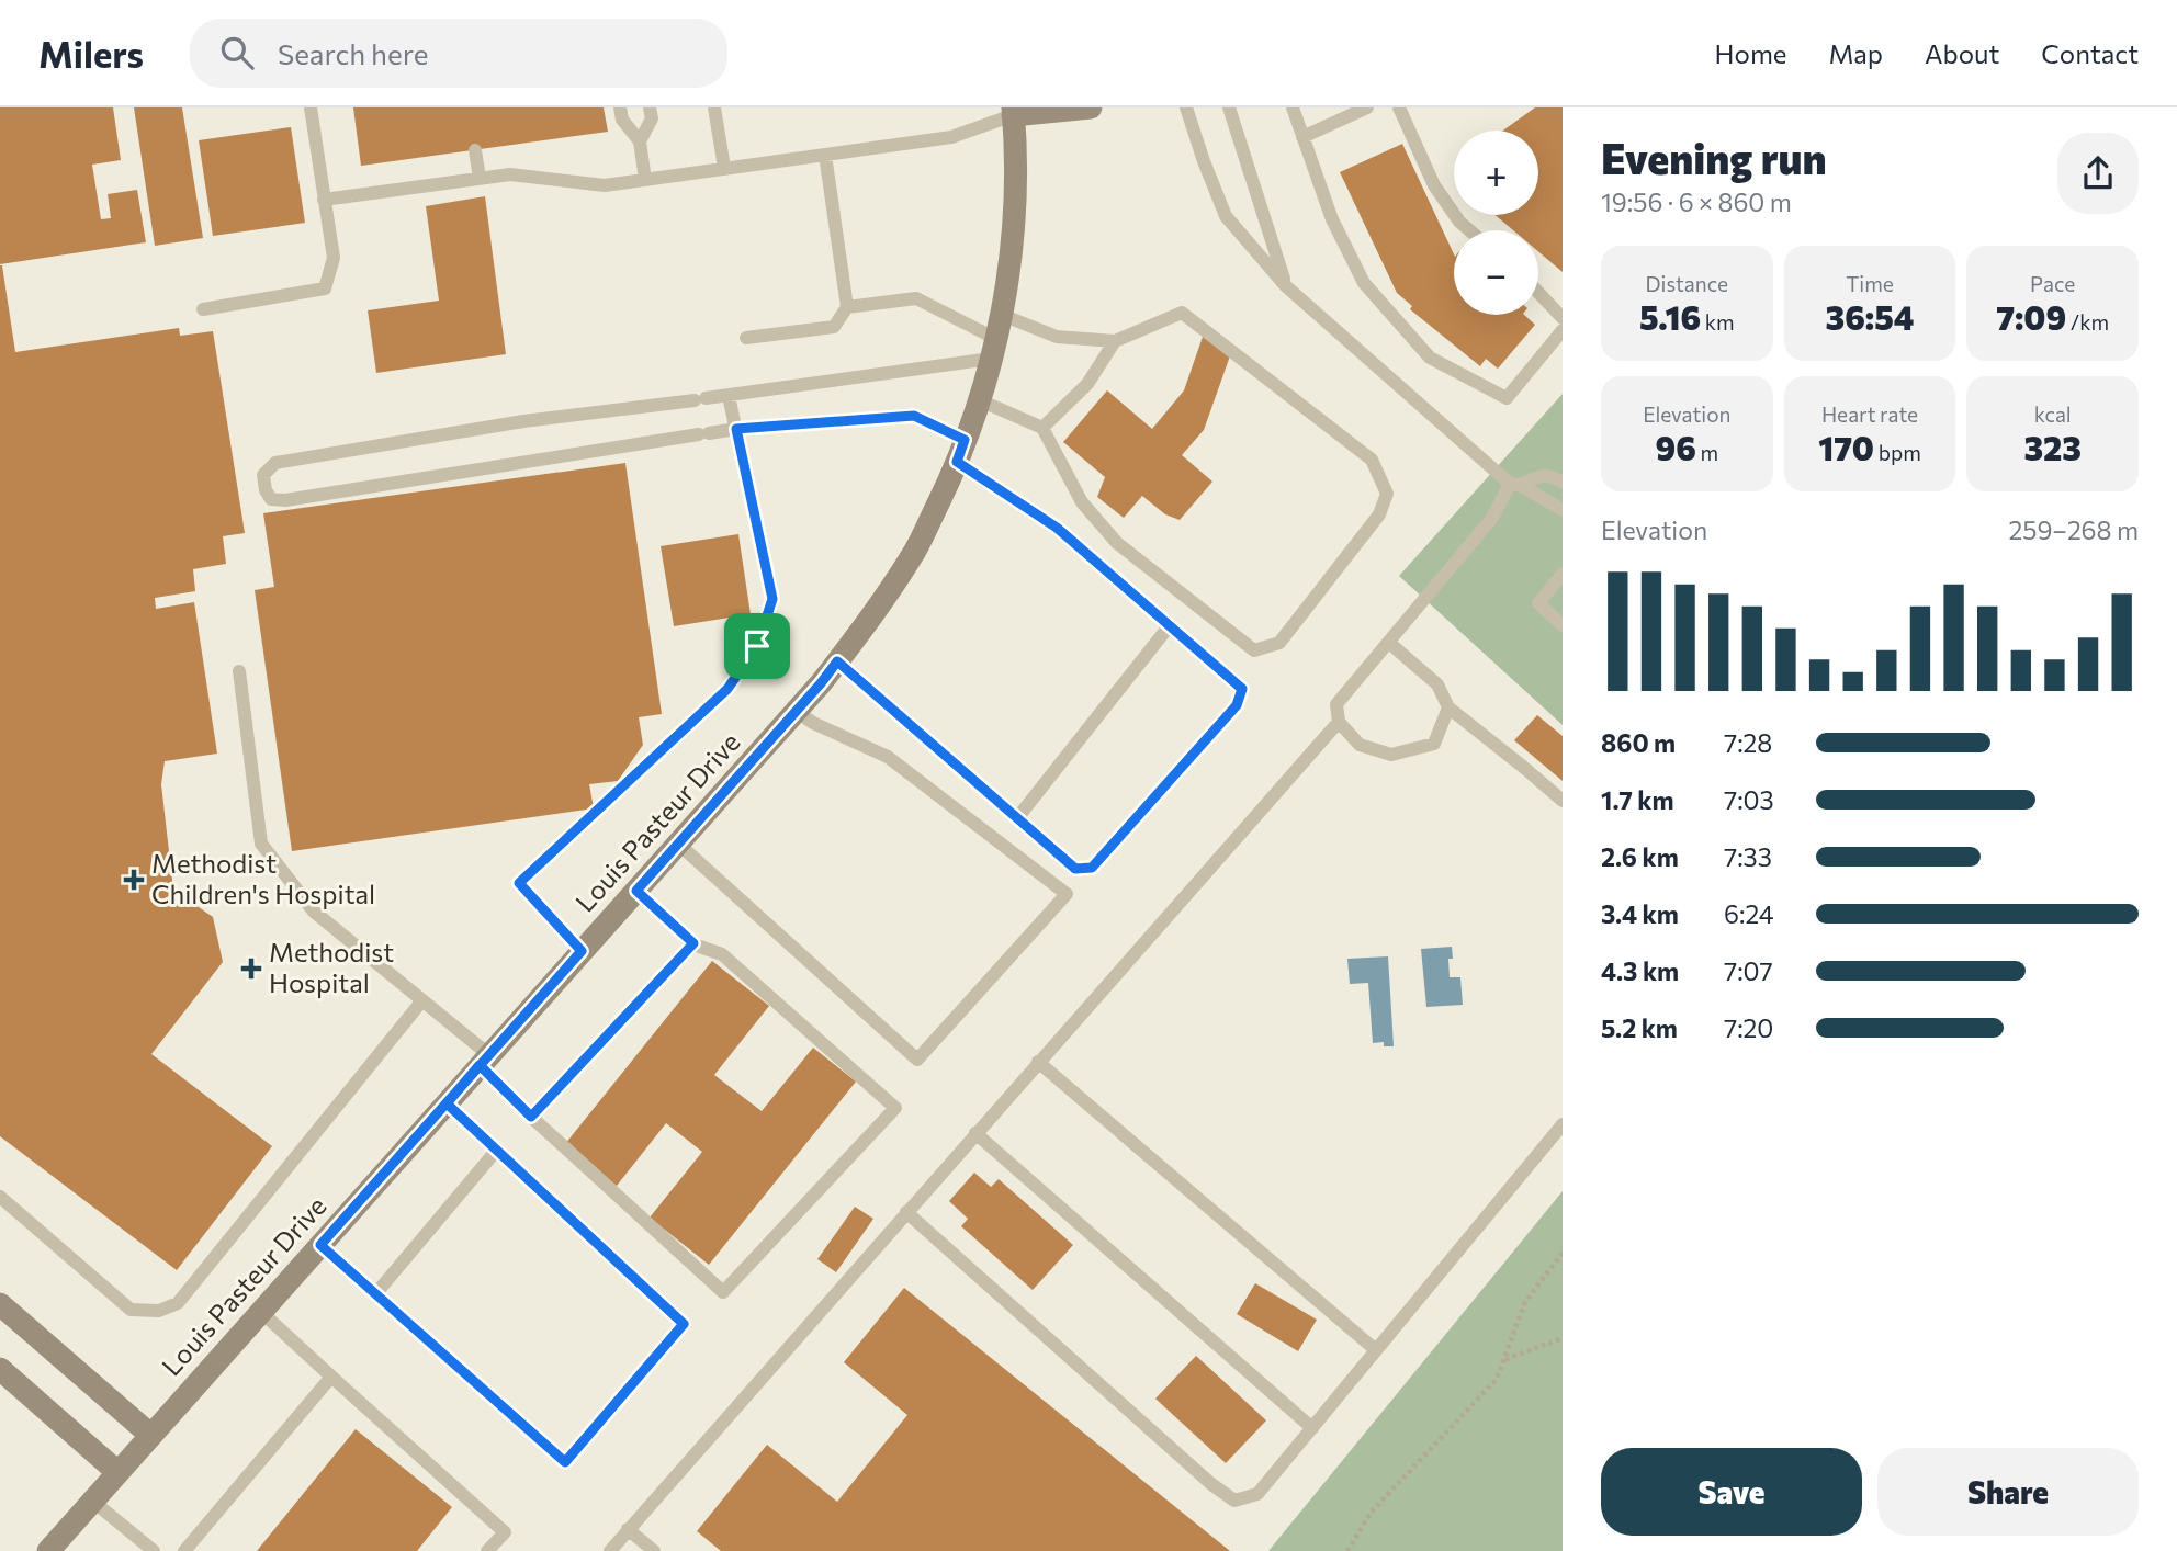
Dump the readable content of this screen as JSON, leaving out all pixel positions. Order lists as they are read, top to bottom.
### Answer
{
  "streets": {
    "street": ["Louis Pasteur Drive"]
  },
  "places": {
    "health": ["Methodist Children's Hospital", "Methodist Hospital"]
  },
  "page": {
    "header": "Milers",
    "search": "Search here",
    "nav": [
      "Home",
      "Map",
      "About",
      "Contact"
    ],
    "heading": ["Evening run", "19:56 · 6 × 860 m"],
    "map_buttons": ["+", "−"],
    "stats": [
      ["Distance", "5.16 km"],
      ["Time", "36:54"],
      ["Pace", "7:09 /km"],
      ["Elevation", "96 m"],
      ["Heart rate", "170 bpm"],
      ["kcal", "323"]
    ],
    "chart": ["Elevation", "259–268 m"],
    "list": [
      {
        "name": "860 m",
        "note": "7:28"
      },
      {
        "name": "1.7 km",
        "note": "7:03"
      },
      {
        "name": "2.6 km",
        "note": "7:33"
      },
      {
        "name": "3.4 km",
        "note": "6:24"
      },
      {
        "name": "4.3 km",
        "note": "7:07"
      },
      {
        "name": "5.2 km",
        "note": "7:20"
      }
    ],
    "buttons": ["Save", "Share"]
  }
}
